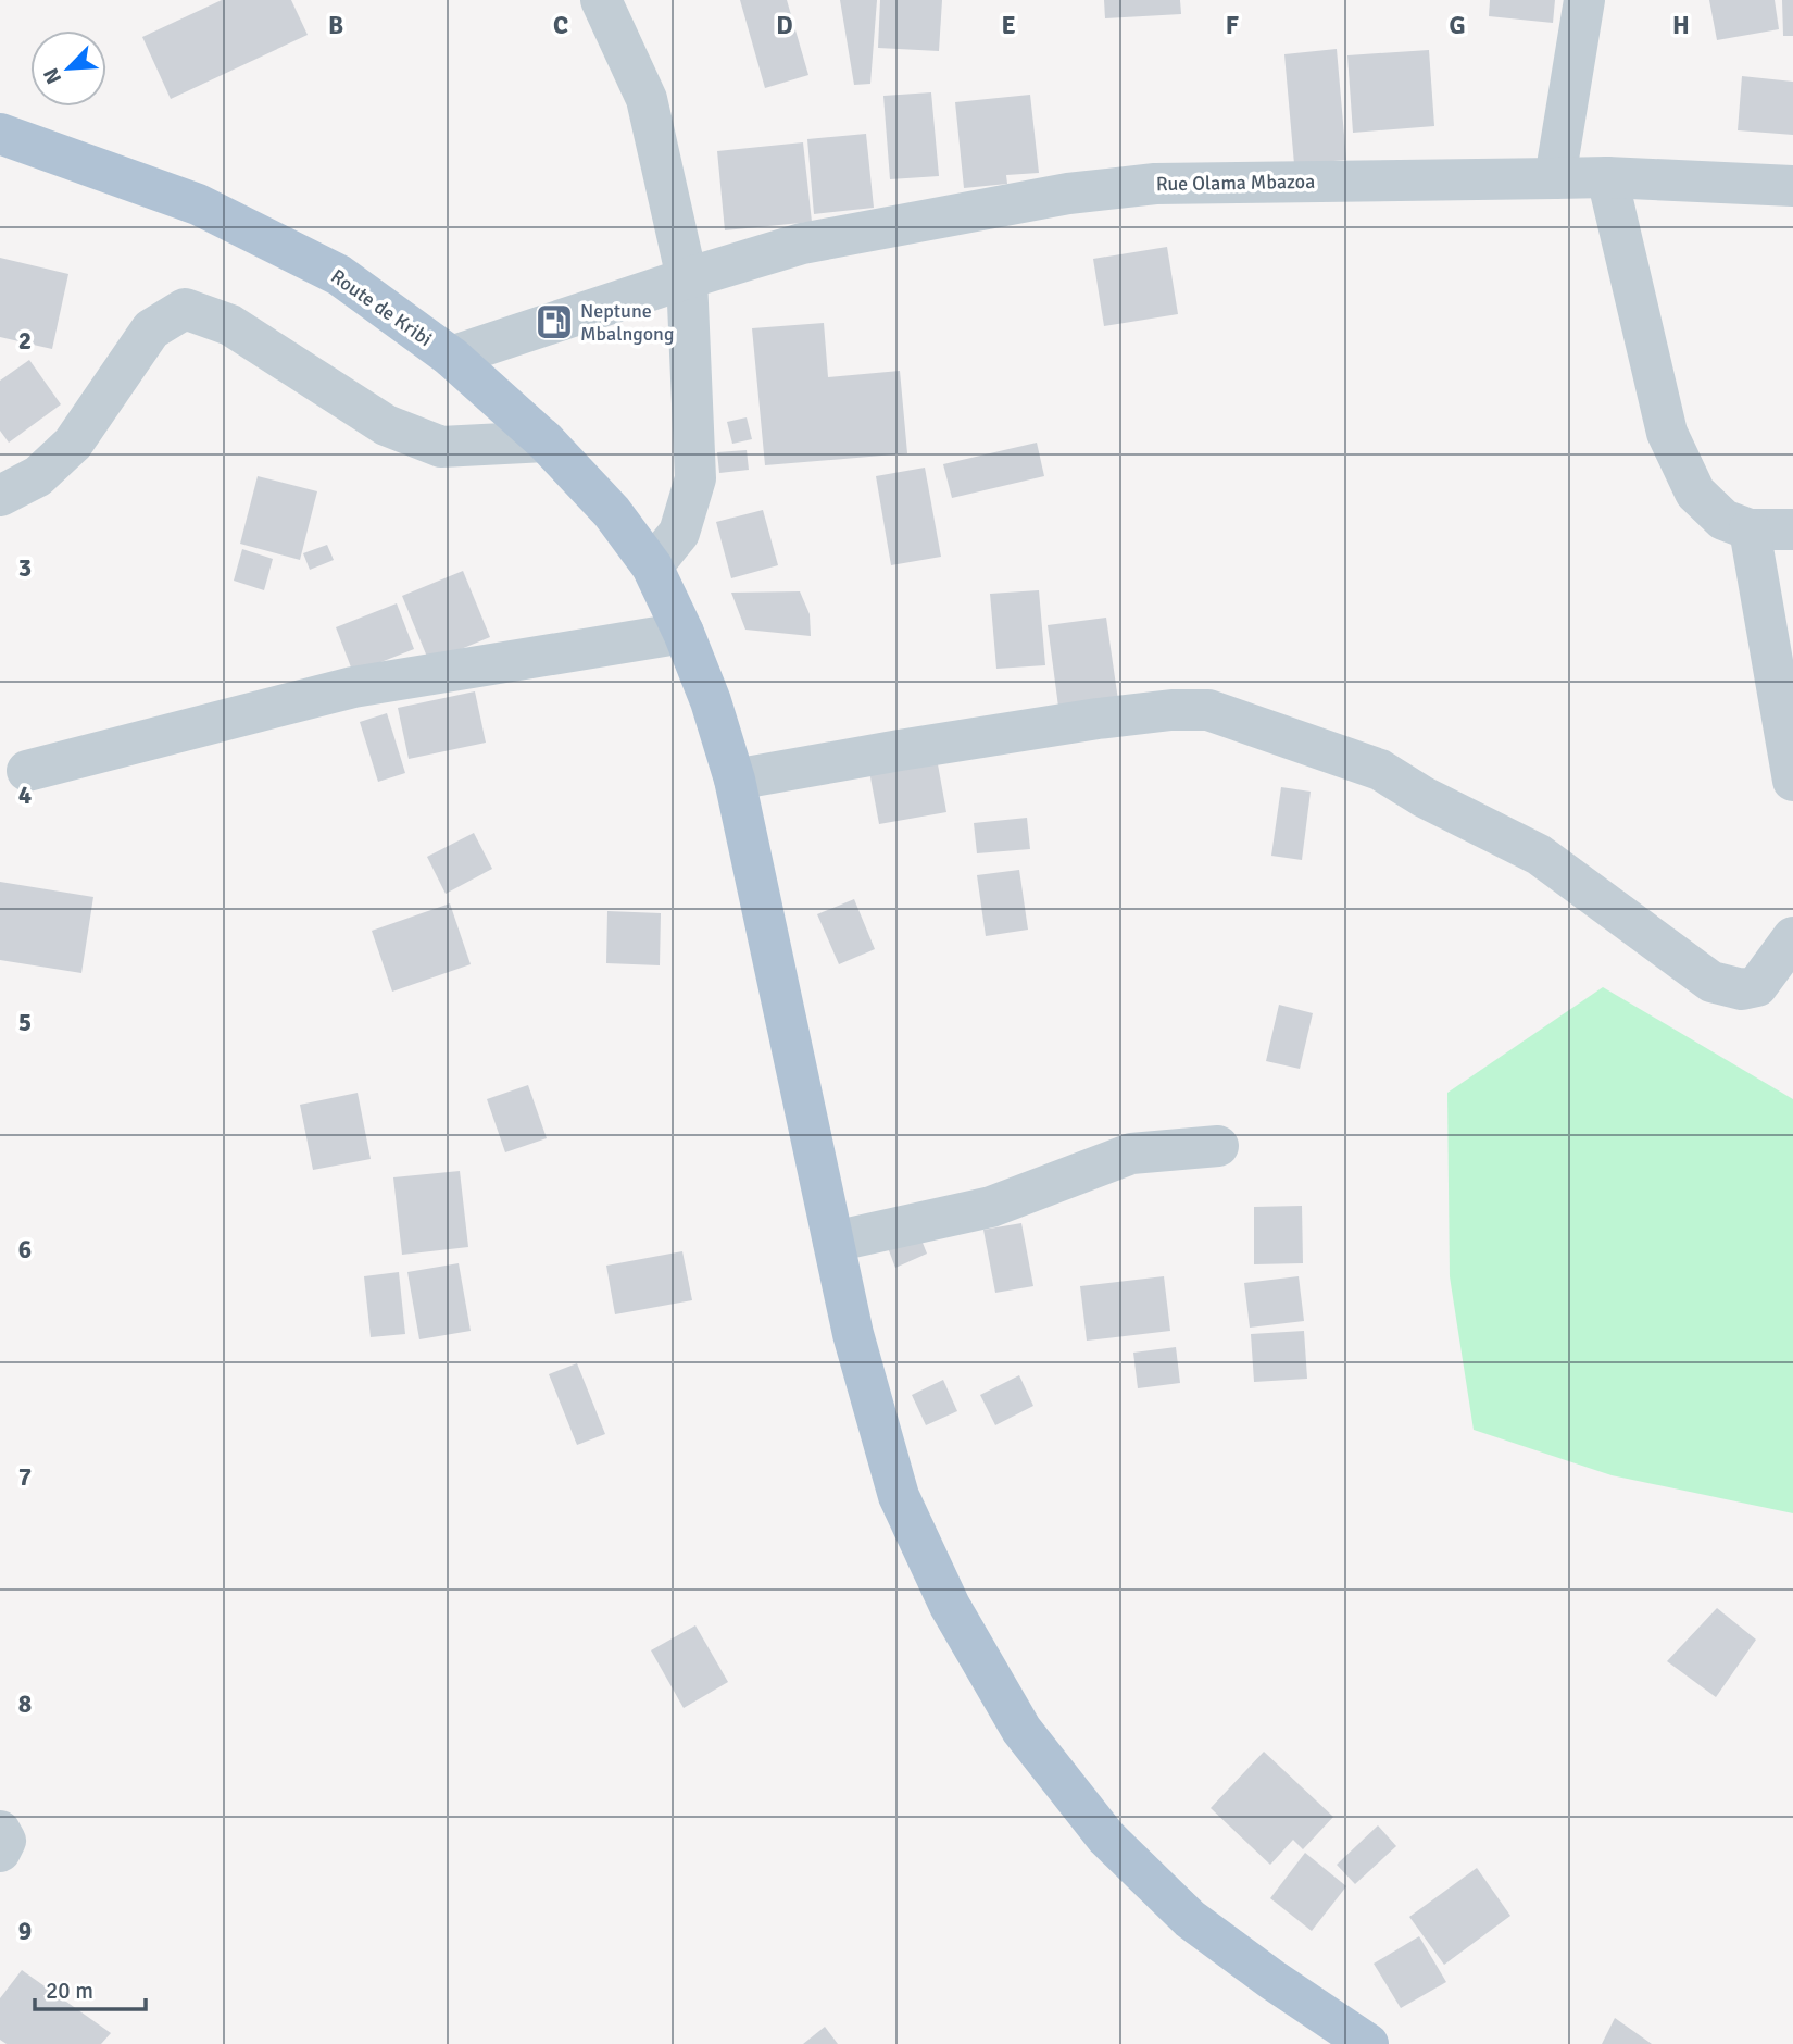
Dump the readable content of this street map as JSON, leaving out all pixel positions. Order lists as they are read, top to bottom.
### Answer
{
  "streets": {
    "main road": ["Route de Kribi"],
    "street": ["Rue Olama Mbazoa"]
  },
  "crossings": [
    ["Rue Olama Mbazoa", "Route de Kribi"]
  ],
  "places": {
    "fuel station": ["Neptune Mbalngong"]
  },
  "scale_bar": "20 m",
  "north": "bottom left",
  "grid": {
    "columns": [
      "B",
      "C",
      "D",
      "E",
      "F",
      "G",
      "H"
    ],
    "rows": [
      "2",
      "3",
      "4",
      "5",
      "6",
      "7",
      "8",
      "9"
    ]
  }
}
